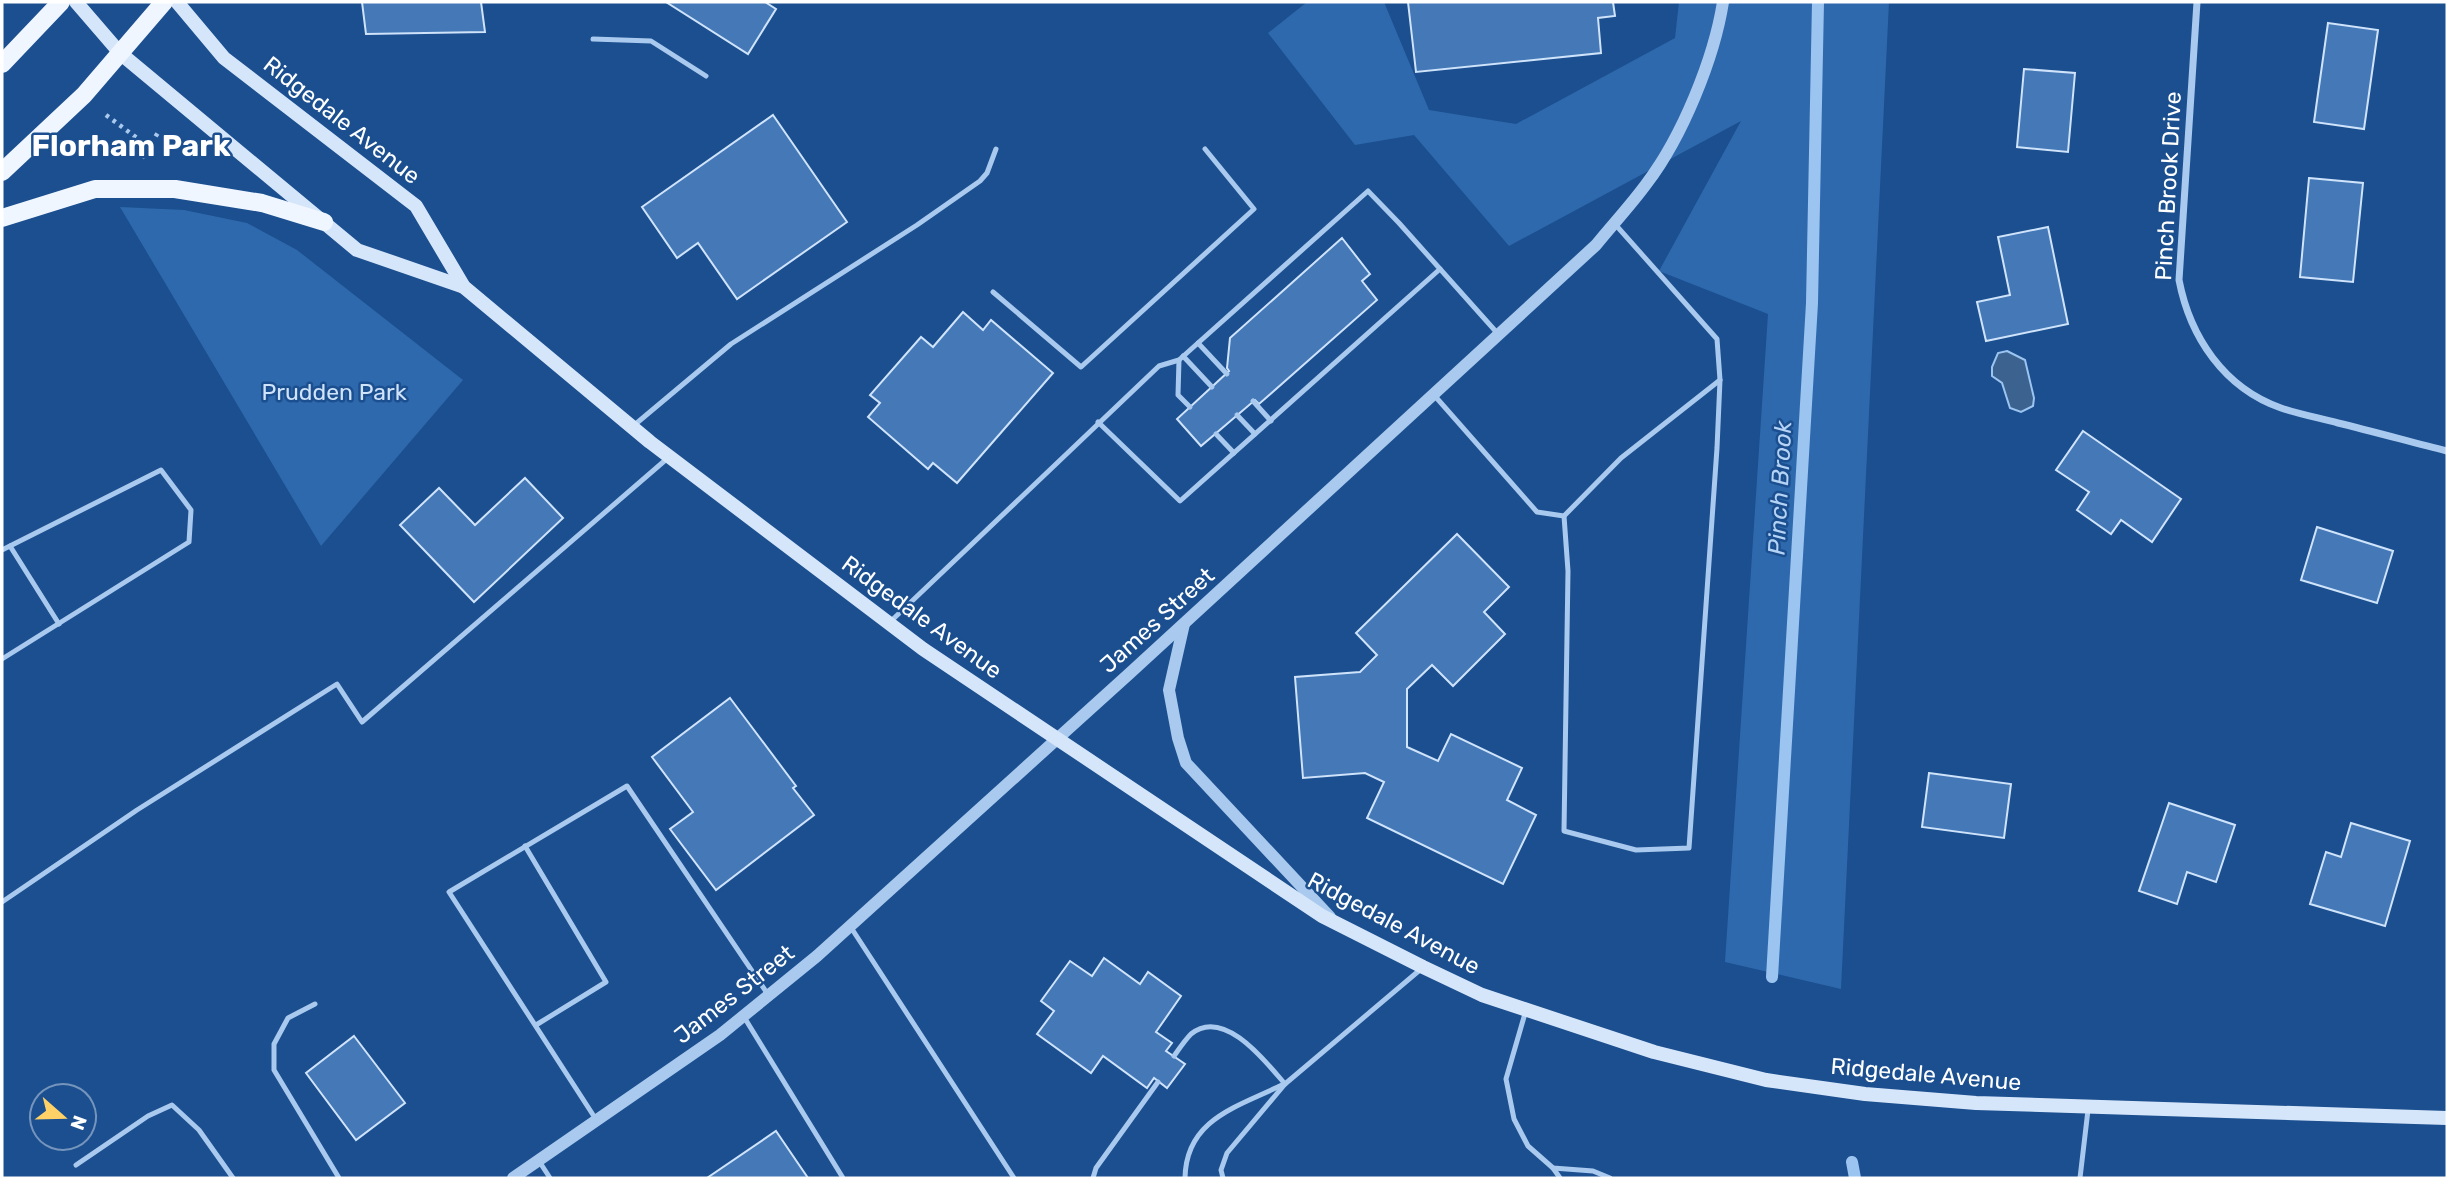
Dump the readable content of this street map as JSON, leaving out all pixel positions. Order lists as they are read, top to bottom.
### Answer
{
  "streets": {
    "main road": ["Ridgedale Avenue"],
    "street": ["Pinch Brook Drive", "James Street"]
  },
  "crossings": [
    ["Ridgedale Avenue", "James Street"]
  ],
  "districts": ["Florham Park"],
  "water": ["Pinch Brook"],
  "parks": ["Prudden Park"],
  "north": "right"
}
